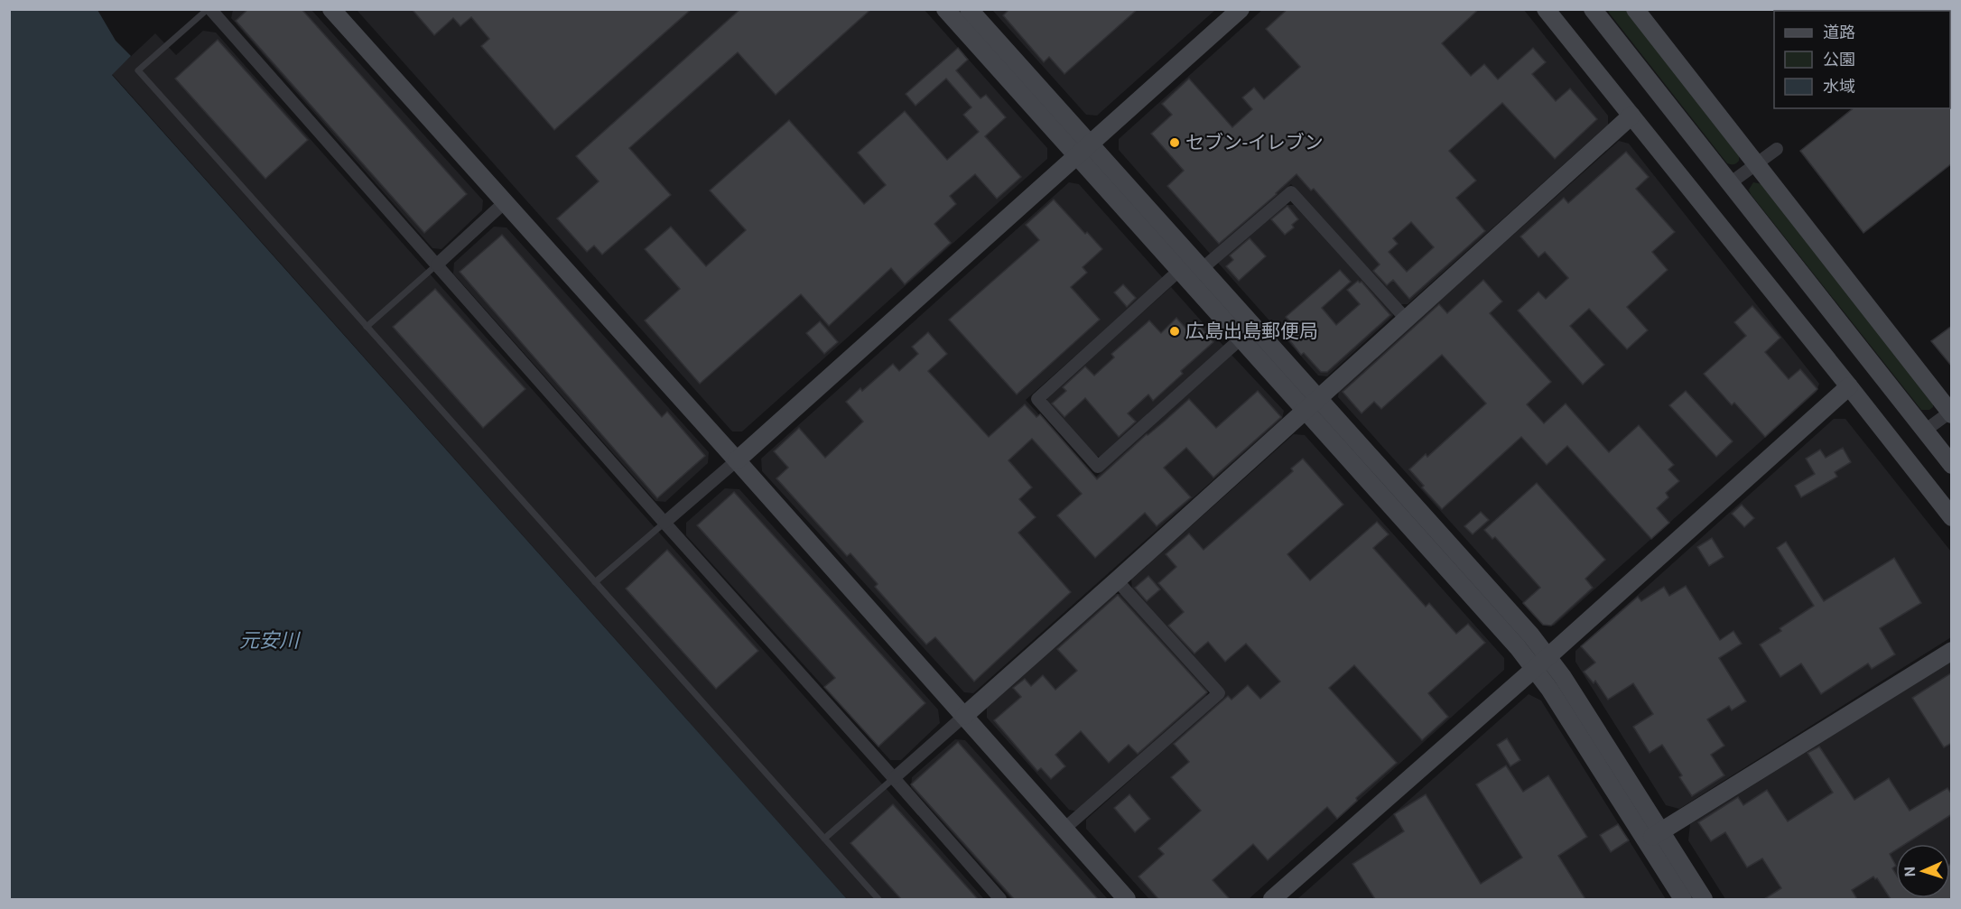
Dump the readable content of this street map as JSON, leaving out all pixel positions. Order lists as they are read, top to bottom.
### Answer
{
  "water": ["元安川"],
  "places": ["セブン-イレブン", "広島出島郵便局"],
  "legend": ["道路", "公園", "水域"],
  "north": "left"
}
